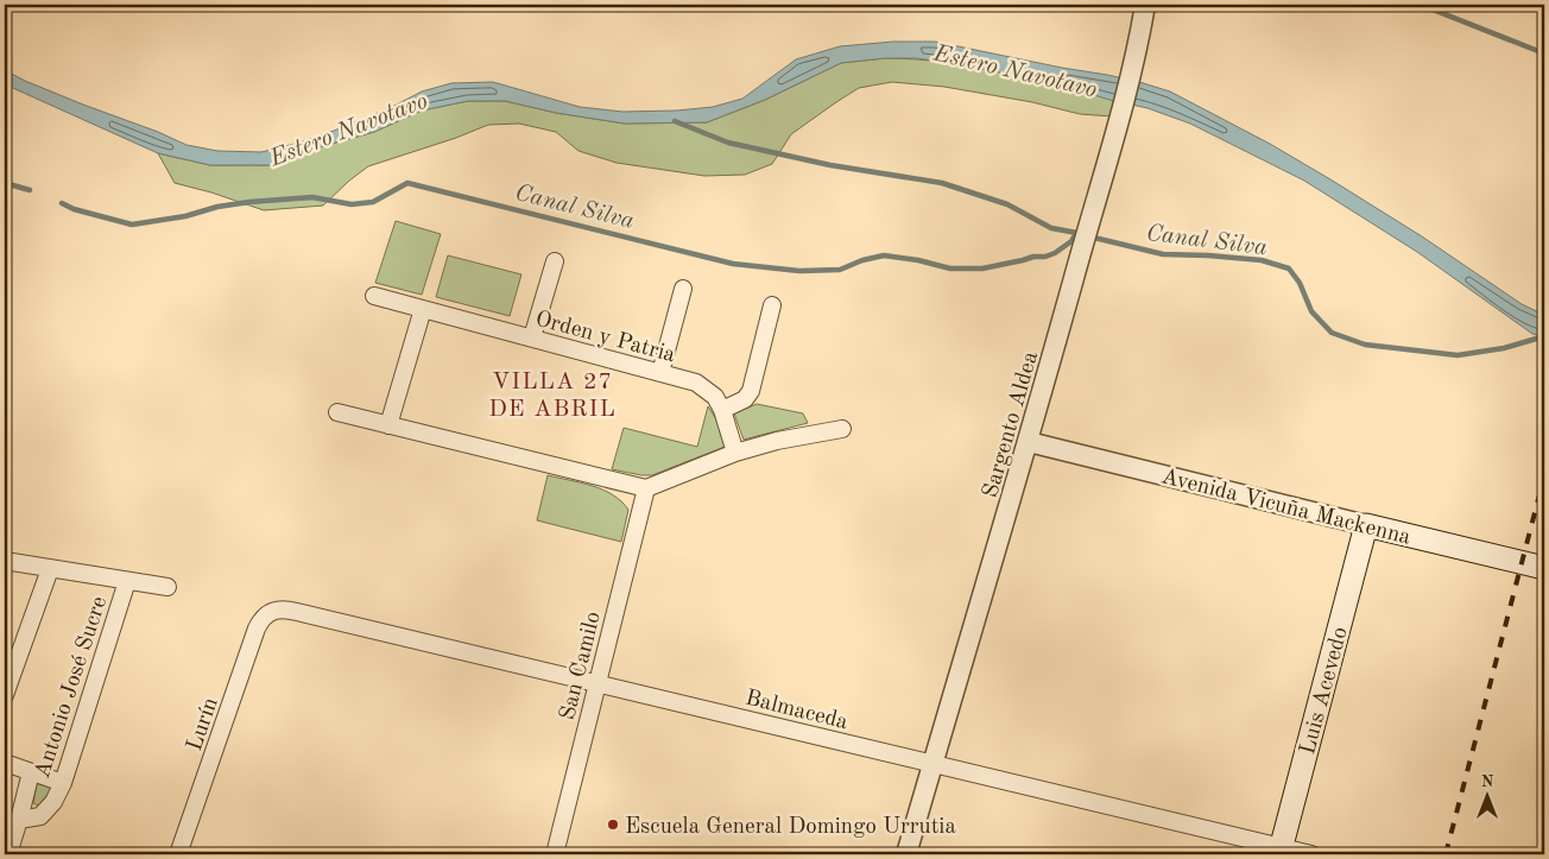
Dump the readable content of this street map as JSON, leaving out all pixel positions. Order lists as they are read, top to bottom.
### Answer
{
  "streets": {
    "main road": ["Avenida Vicuña Mackenna", "Luis Acevedo"],
    "street": [
      "Orden y Patria",
      "Sargento Aldea",
      "San Camilo",
      "Antonio José Sucre",
      "Balmaceda",
      "Lurín"
    ]
  },
  "crossings": [
    ["Sargento Aldea", "Avenida Vicuña Mackenna"],
    ["Sargento Aldea", "Balmaceda"],
    ["Avenida Vicuña Mackenna", "Luis Acevedo"],
    ["San Camilo", "Balmaceda"],
    ["Luis Acevedo", "Balmaceda"],
    ["Balmaceda", "Lurín"]
  ],
  "districts": ["VILLA 27 DE ABRIL"],
  "water": ["Estero Navotavo", "Canal Silva"],
  "places": ["Escuela General Domingo Urrutia"],
  "north": "top"
}
